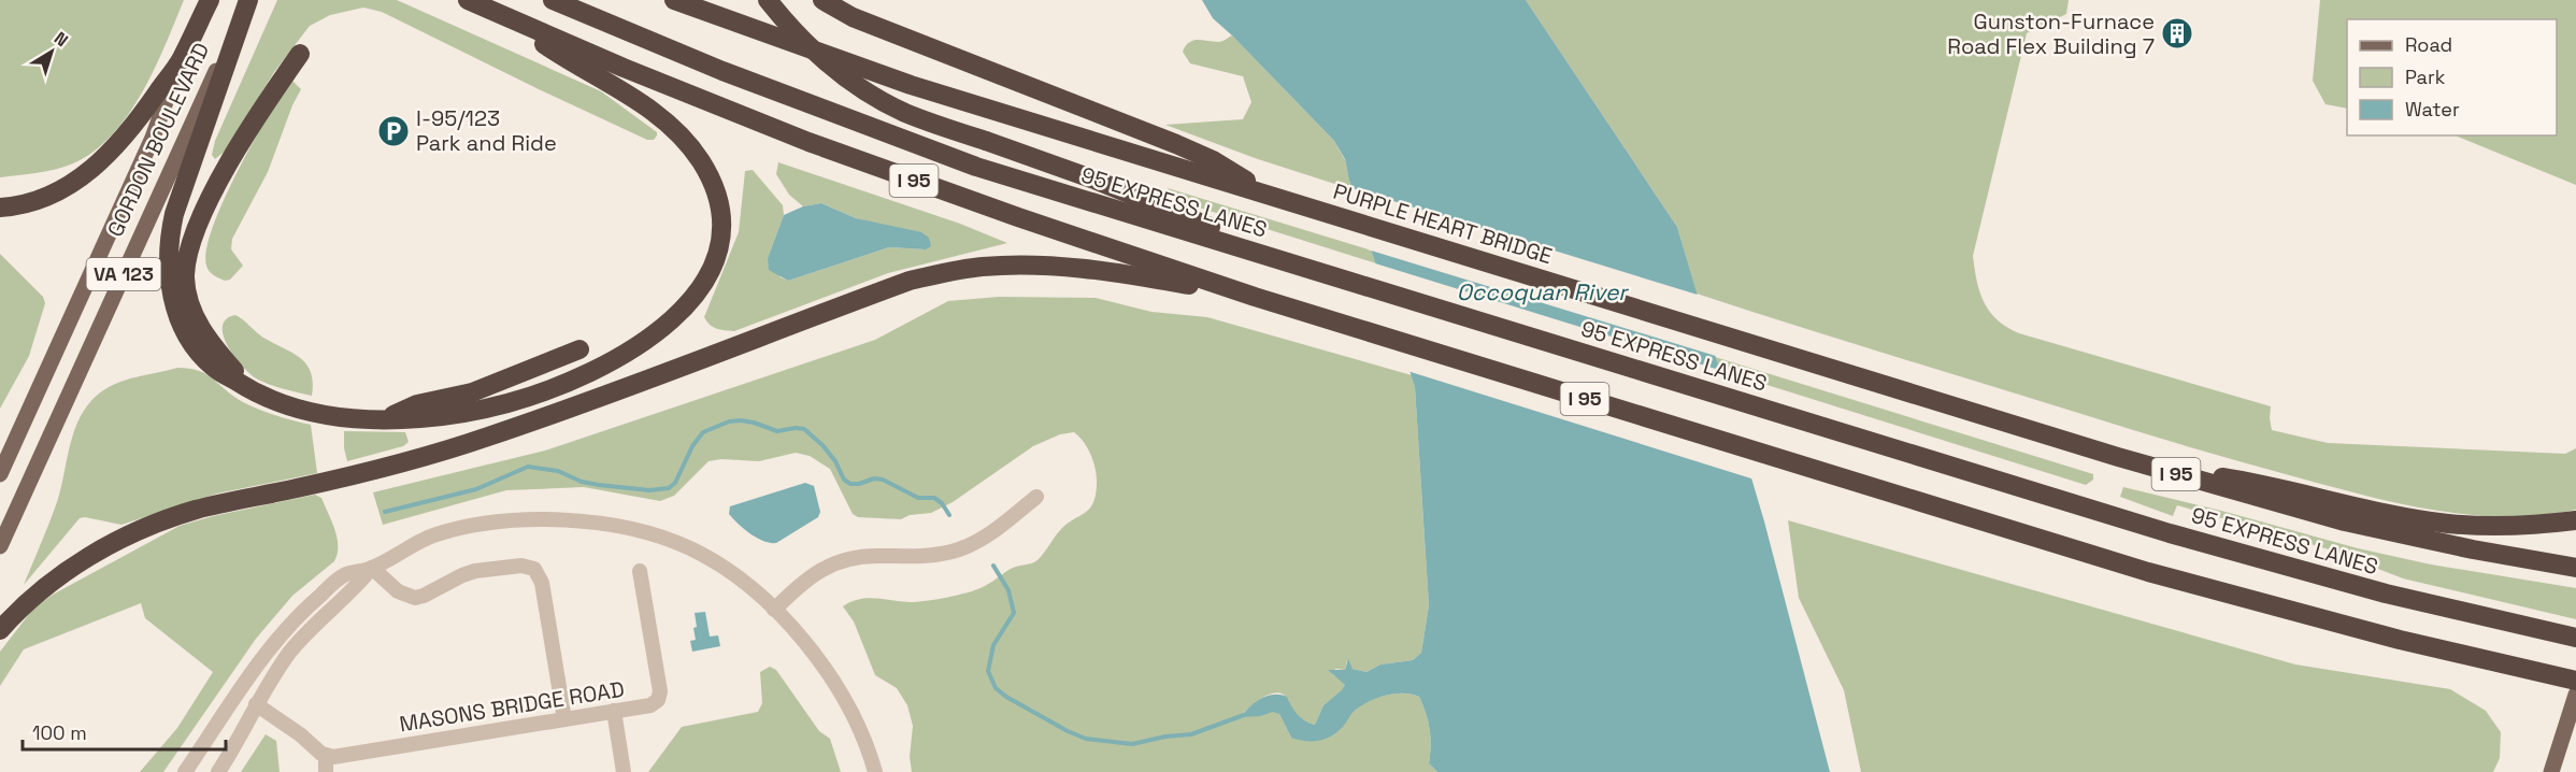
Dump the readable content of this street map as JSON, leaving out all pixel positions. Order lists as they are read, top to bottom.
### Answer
{
  "streets": {
    "highway": [
      "GORDON BOULEVARD",
      "I 95",
      "95 EXPRESS LANES",
      "PURPLE HEART BRIDGE",
      "VA 123"
    ],
    "street": ["MASONS BRIDGE ROAD"]
  },
  "crossings": [
    ["I 95", "PURPLE HEART BRIDGE"]
  ],
  "water": ["Occoquan River"],
  "places": {
    "building": ["Gunston-Furnace Road Flex Building 7"],
    "parking": ["I-95/123 Park and Ride"]
  },
  "legend": ["Road", "Park", "Water"],
  "scale_bar": "100 m",
  "north": "top right"
}
